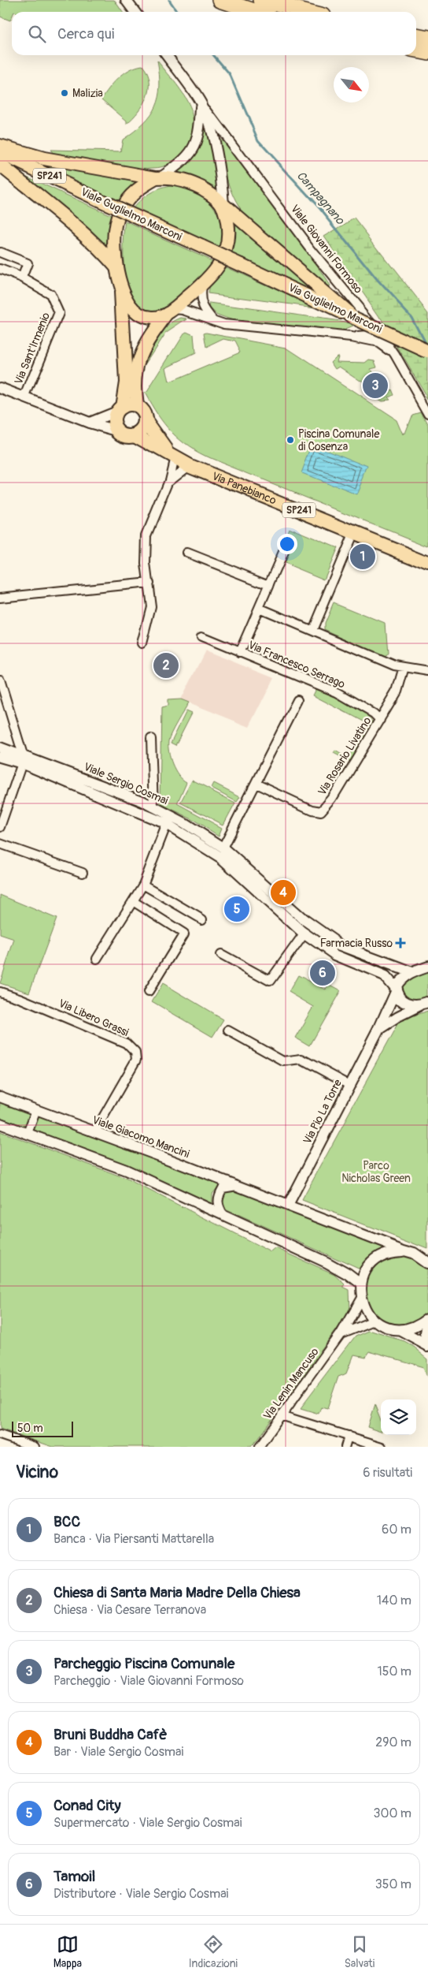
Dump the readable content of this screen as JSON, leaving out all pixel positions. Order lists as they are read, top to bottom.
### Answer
{
  "streets": {
    "main road": [
      "SP241",
      "Viale Guglielmo Marconi",
      "Via Guglielmo Marconi",
      "Via Panebianco"
    ],
    "street": [
      "Viale Giovanni Formoso",
      "Via Sant'Irmenio",
      "Via Francesco Serrago",
      "Via Rosario Livatino",
      "Viale Sergio Cosmai",
      "Via Libero Grassi",
      "Via Pio La Torre",
      "Viale Giacomo Mancini",
      "Via Lenin Mancuso"
    ]
  },
  "crossings": [
    ["Viale Guglielmo Marconi", "Via Guglielmo Marconi"],
    ["Via Francesco Serrago", "Via Rosario Livatino"],
    ["Viale Sergio Cosmai", "Via Pio La Torre"],
    ["Via Libero Grassi", "Viale Giacomo Mancini"],
    ["Via Pio La Torre", "Viale Giacomo Mancini"]
  ],
  "water": ["Campagnano"],
  "parks": ["Parco Nicholas Green"],
  "places": {
    "other": ["Malizia", "Piscina Comunale di Cosenza"],
    "health": ["Farmacia Russo"]
  },
  "scale_bar": "50 m",
  "north": "bottom right",
  "page": {
    "search": "Cerca qui",
    "pins": [
      "3",
      "1",
      "2",
      "4",
      "5",
      "6"
    ],
    "scale": "50 m",
    "heading": ["Vicino", "6 risultati"],
    "list": [
      {
        "mark": "1",
        "name": "BCC",
        "note": "Banca · Via Piersanti Mattarella",
        "value": "60 m"
      },
      {
        "mark": "2",
        "name": "Chiesa di Santa Maria Madre Della Chiesa",
        "note": "Chiesa · Via Cesare Terranova",
        "value": "140 m"
      },
      {
        "mark": "3",
        "name": "Parcheggio Piscina Comunale",
        "note": "Parcheggio · Viale Giovanni Formoso",
        "value": "150 m"
      },
      {
        "mark": "4",
        "name": "Bruni Buddha Cafè",
        "note": "Bar · Viale Sergio Cosmai",
        "value": "290 m"
      },
      {
        "mark": "5",
        "name": "Conad City",
        "note": "Supermercato · Viale Sergio Cosmai",
        "value": "300 m"
      },
      {
        "mark": "6",
        "name": "Tamoil",
        "note": "Distributore · Viale Sergio Cosmai",
        "value": "350 m"
      }
    ],
    "nav": ["Mappa", "Indicazioni", "Salvati"]
  }
}
